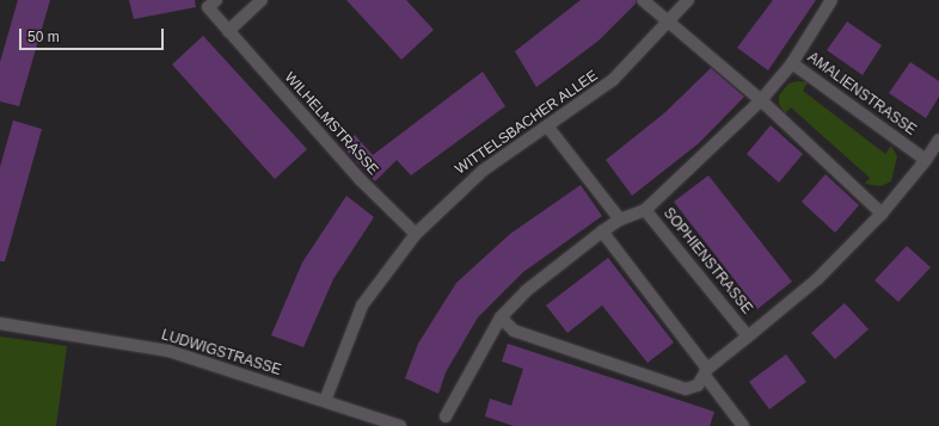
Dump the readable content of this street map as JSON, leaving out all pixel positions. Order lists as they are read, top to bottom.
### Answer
{
  "streets": {
    "street": [
      "AMALIENSTRASSE",
      "WITTELSBACHER ALLEE",
      "WILHELMSTRASSE",
      "SOPHIENSTRASSE",
      "LUDWIGSTRASSE"
    ]
  },
  "crossings": [
    ["WITTELSBACHER ALLEE", "WILHELMSTRASSE"],
    ["WITTELSBACHER ALLEE", "LUDWIGSTRASSE"]
  ],
  "scale_bar": "50 m"
}
